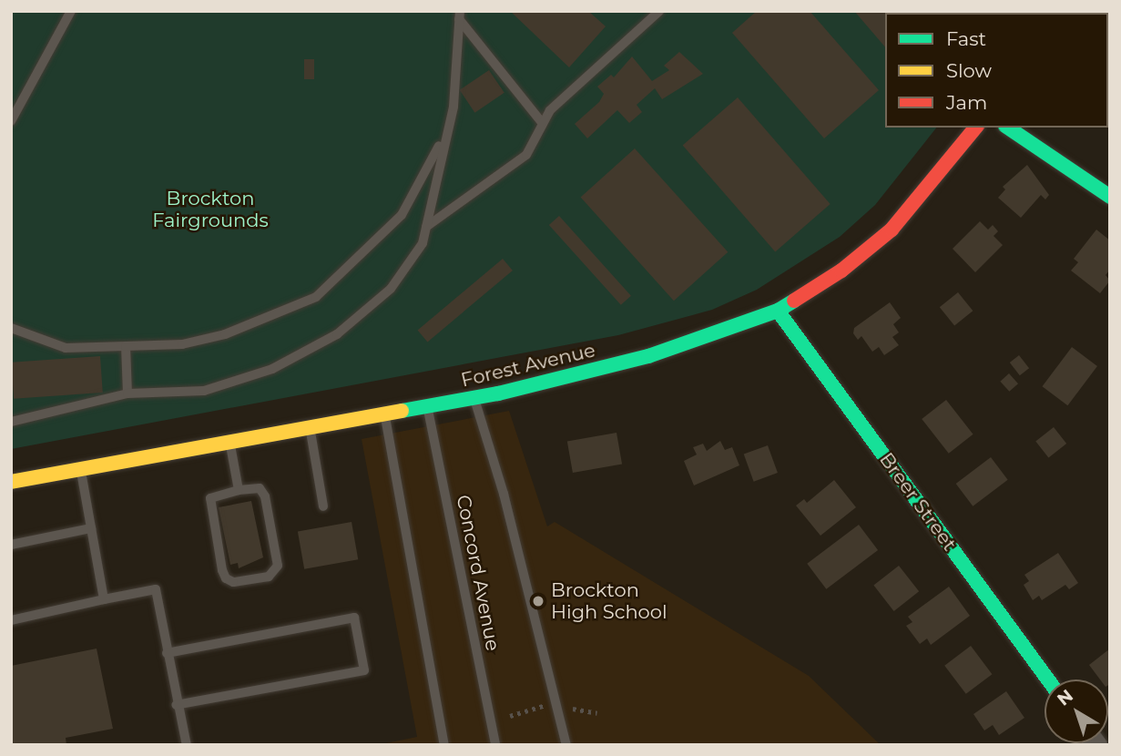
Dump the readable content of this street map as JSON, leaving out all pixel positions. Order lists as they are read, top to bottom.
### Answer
{
  "streets": {
    "street": ["Forest Avenue", "Breer Street"],
    "lane": ["Concord Avenue"]
  },
  "crossings": [
    ["Forest Avenue", "Breer Street"],
    ["Forest Avenue", "Concord Avenue"]
  ],
  "parks": ["Brockton Fairgrounds"],
  "places": ["Brockton High School"],
  "legend": ["Fast", "Slow", "Jam"],
  "north": "top left"
}
